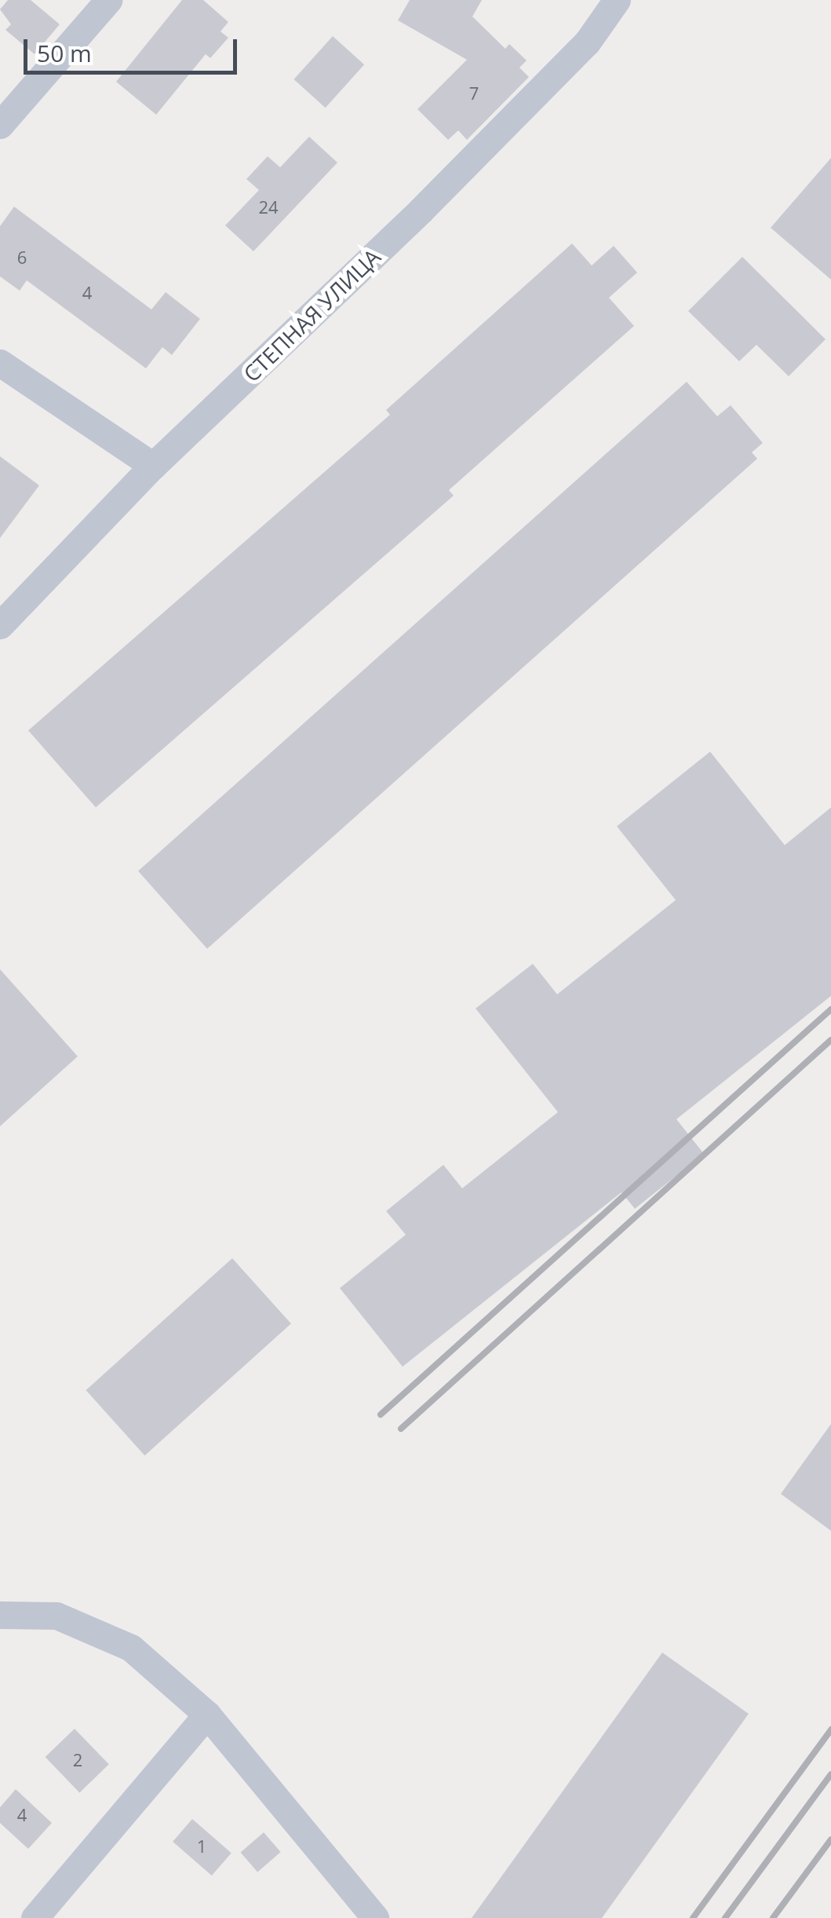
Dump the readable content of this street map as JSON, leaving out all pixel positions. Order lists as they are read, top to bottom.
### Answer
{
  "streets": {
    "street": ["СТЕПНАЯ УЛИЦА"]
  },
  "house_numbers": [
    "7",
    "24",
    "6",
    "4",
    "2",
    "4",
    "1"
  ],
  "scale_bar": "50 m"
}
